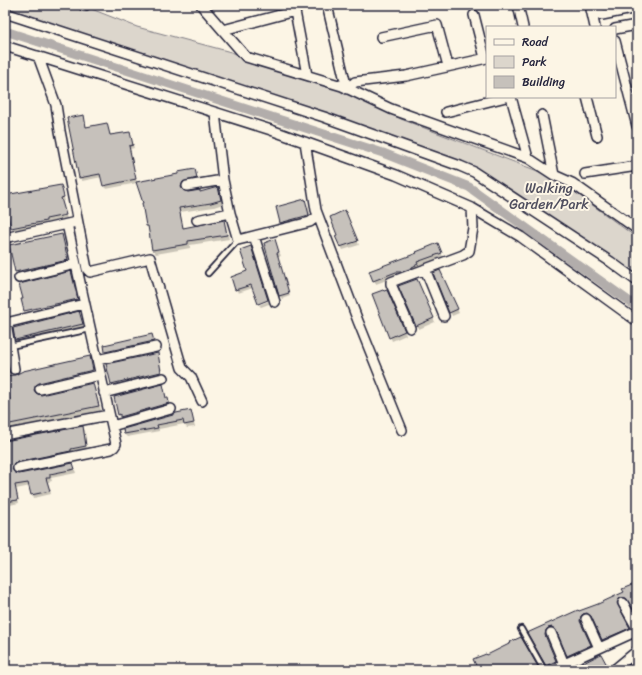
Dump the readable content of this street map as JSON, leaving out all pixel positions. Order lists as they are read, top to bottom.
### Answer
{
  "parks": ["Walking Garden/Park"],
  "legend": ["Road", "Park", "Building"]
}
